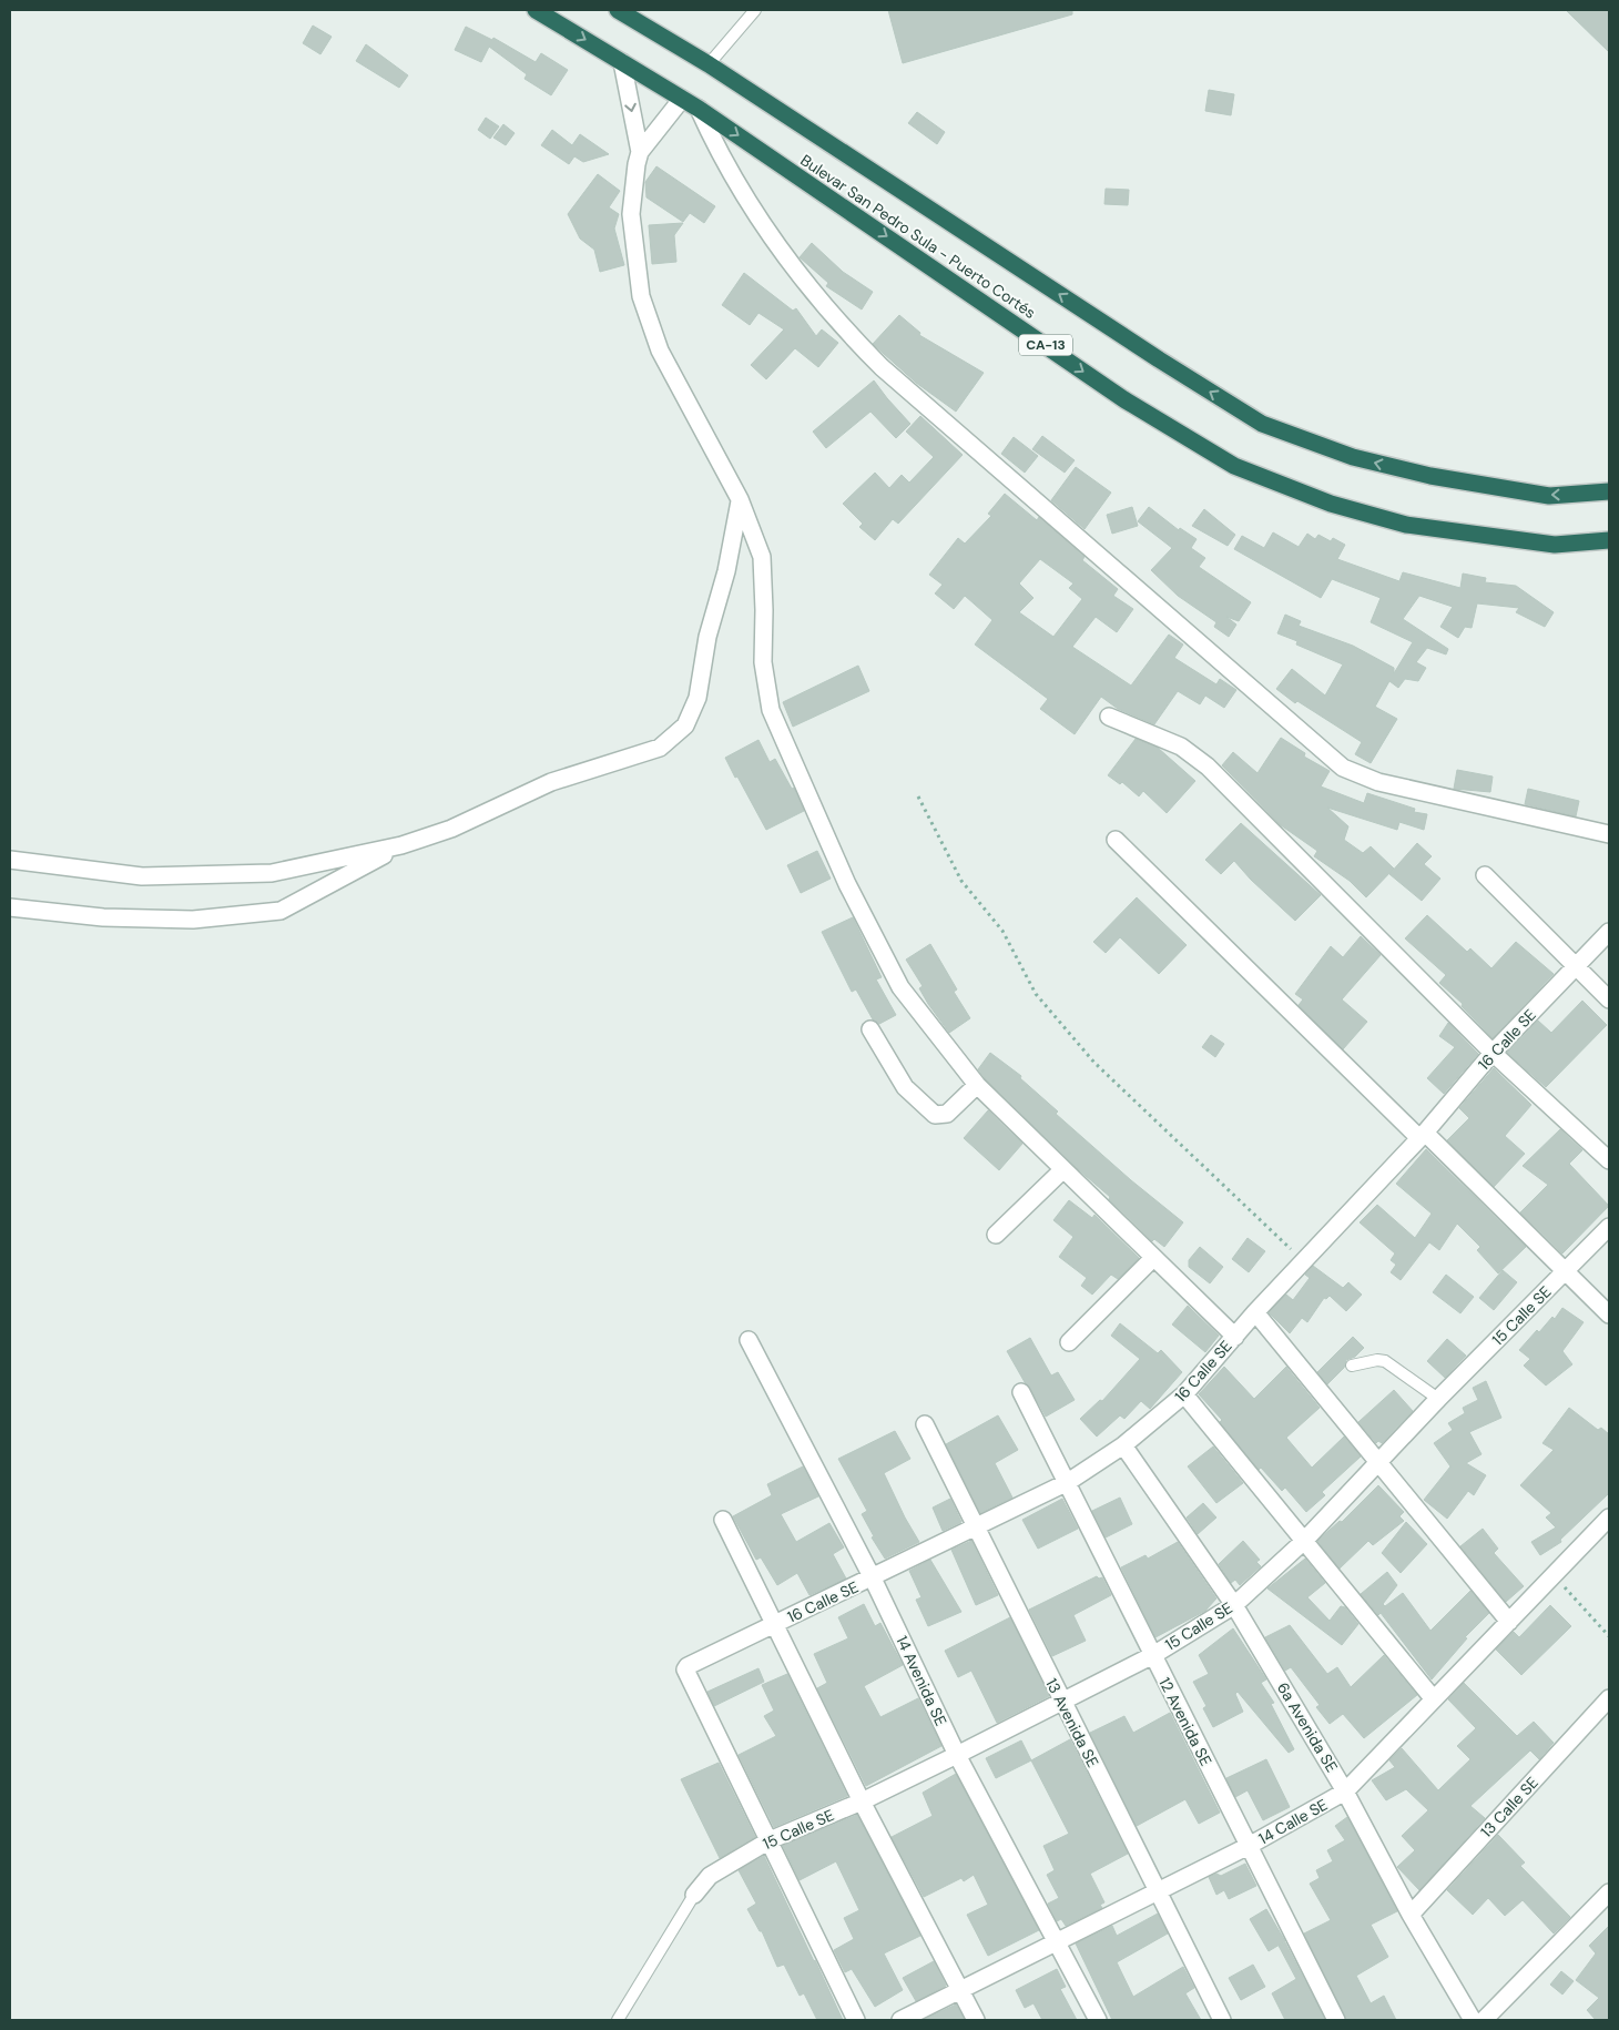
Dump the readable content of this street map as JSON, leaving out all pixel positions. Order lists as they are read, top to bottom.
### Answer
{
  "streets": {
    "highway": ["Bulevar San Pedro Sula - Puerto Cortés", "CA-13"],
    "street": [
      "16 Calle SE",
      "15 Calle SE",
      "14 Avenida SE",
      "12 Avenida SE",
      "13 Avenida SE",
      "6a Avenida SE",
      "13 Calle SE",
      "14 Calle SE"
    ]
  },
  "crossings": [
    ["16 Calle SE", "15 Calle SE"],
    ["16 Calle SE", "14 Avenida SE"],
    ["16 Calle SE", "12 Avenida SE"],
    ["16 Calle SE", "13 Avenida SE"],
    ["16 Calle SE", "6a Avenida SE"],
    ["15 Calle SE", "14 Avenida SE"],
    ["15 Calle SE", "12 Avenida SE"],
    ["15 Calle SE", "13 Avenida SE"],
    ["15 Calle SE", "6a Avenida SE"],
    ["14 Avenida SE", "14 Calle SE"],
    ["12 Avenida SE", "14 Calle SE"],
    ["13 Avenida SE", "14 Calle SE"],
    ["6a Avenida SE", "13 Calle SE"],
    ["6a Avenida SE", "14 Calle SE"]
  ]
}
